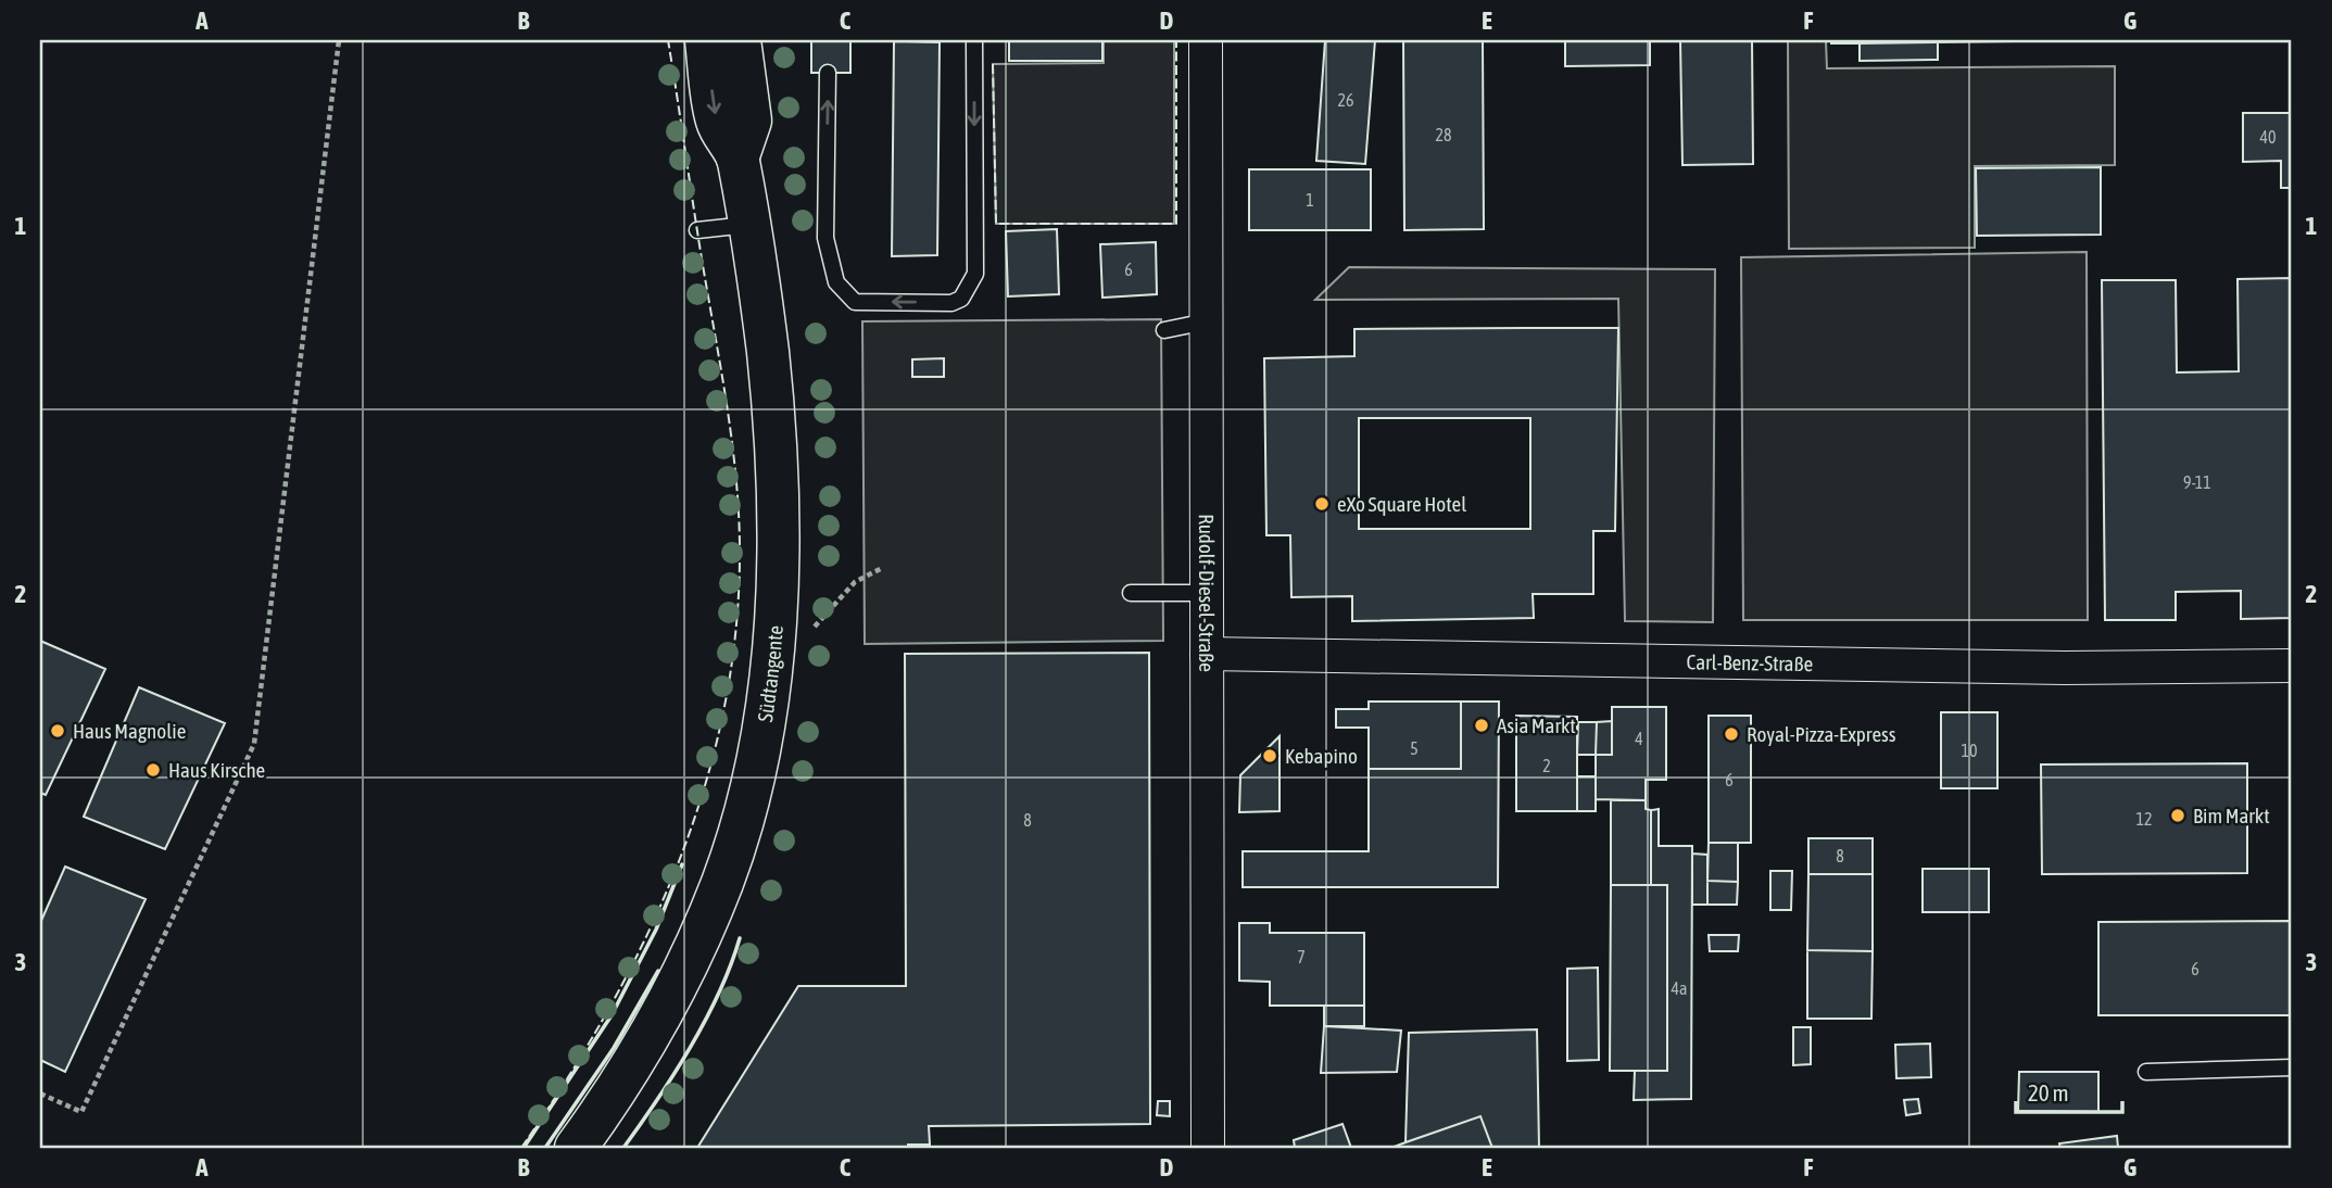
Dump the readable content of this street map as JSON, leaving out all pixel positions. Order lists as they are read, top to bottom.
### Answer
{
  "streets": {
    "main road": ["Südtangente"],
    "street": ["Rudolf-Diesel-Straße", "Carl-Benz-Straße"]
  },
  "crossings": [
    ["Rudolf-Diesel-Straße", "Carl-Benz-Straße"]
  ],
  "places": [
    "eXo Square Hotel",
    "Asia Markt",
    "Haus Magnolie",
    "Royal-Pizza-Express",
    "Kebapino",
    "Haus Kirsche",
    "Bim Markt"
  ],
  "house_numbers": [
    "26",
    "28",
    "40",
    "1",
    "6",
    "9-11",
    "4",
    "5",
    "10",
    "2",
    "6",
    "12",
    "8",
    "8",
    "7",
    "6",
    "4a"
  ],
  "scale_bar": "20 m",
  "grid": {
    "columns": [
      "A",
      "B",
      "C",
      "D",
      "E",
      "F",
      "G"
    ],
    "rows": ["1", "2", "3"]
  }
}
